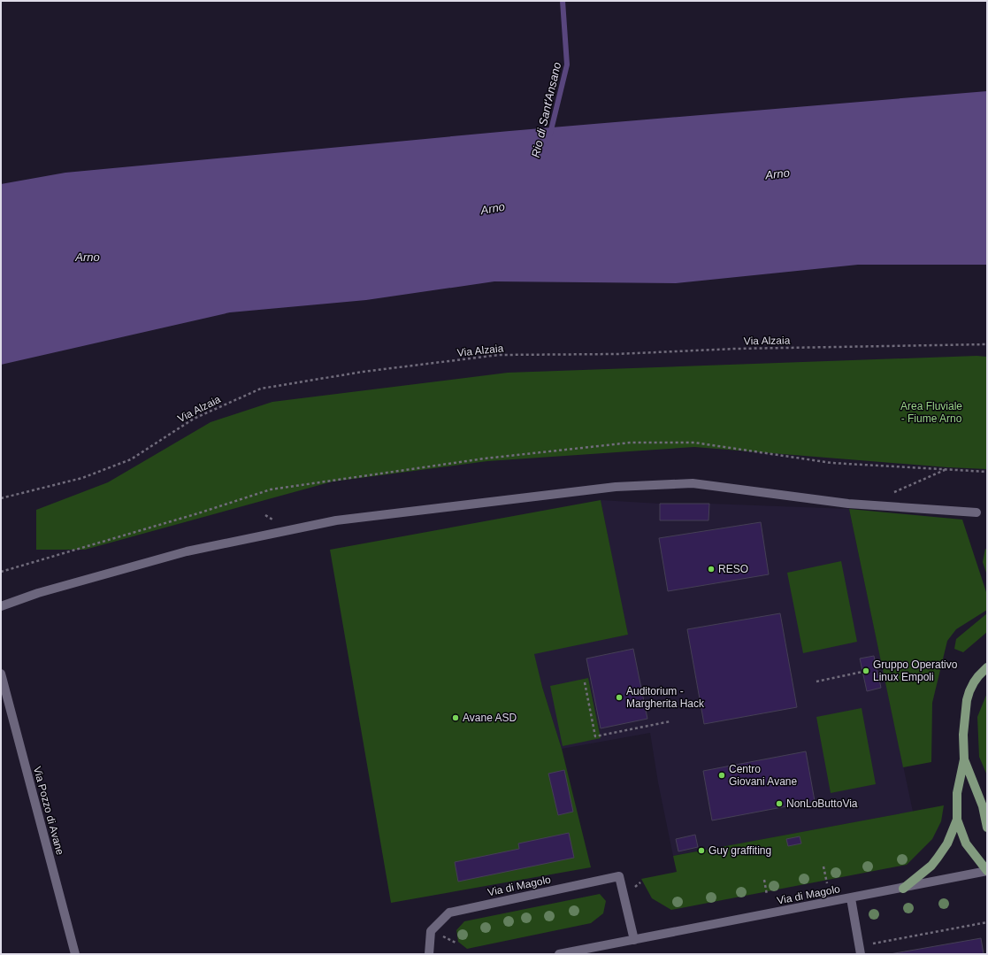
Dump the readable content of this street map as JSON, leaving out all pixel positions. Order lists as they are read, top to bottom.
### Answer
{
  "streets": {
    "street": ["Via Pozzo di Avane", "Via di Magolo"],
    "path": ["Via Alzaia"]
  },
  "water": ["Rio di Sant'Ansano", "Arno"],
  "parks": ["Area Fluviale - Fiume Arno"],
  "places": [
    "RESO",
    "Gruppo Operativo Linux Empoli",
    "Auditorium - Margherita Hack",
    "Avane ASD",
    "Centro Giovani Avane",
    "NonLoButtoVia",
    "Guy graffiting"
  ]
}
